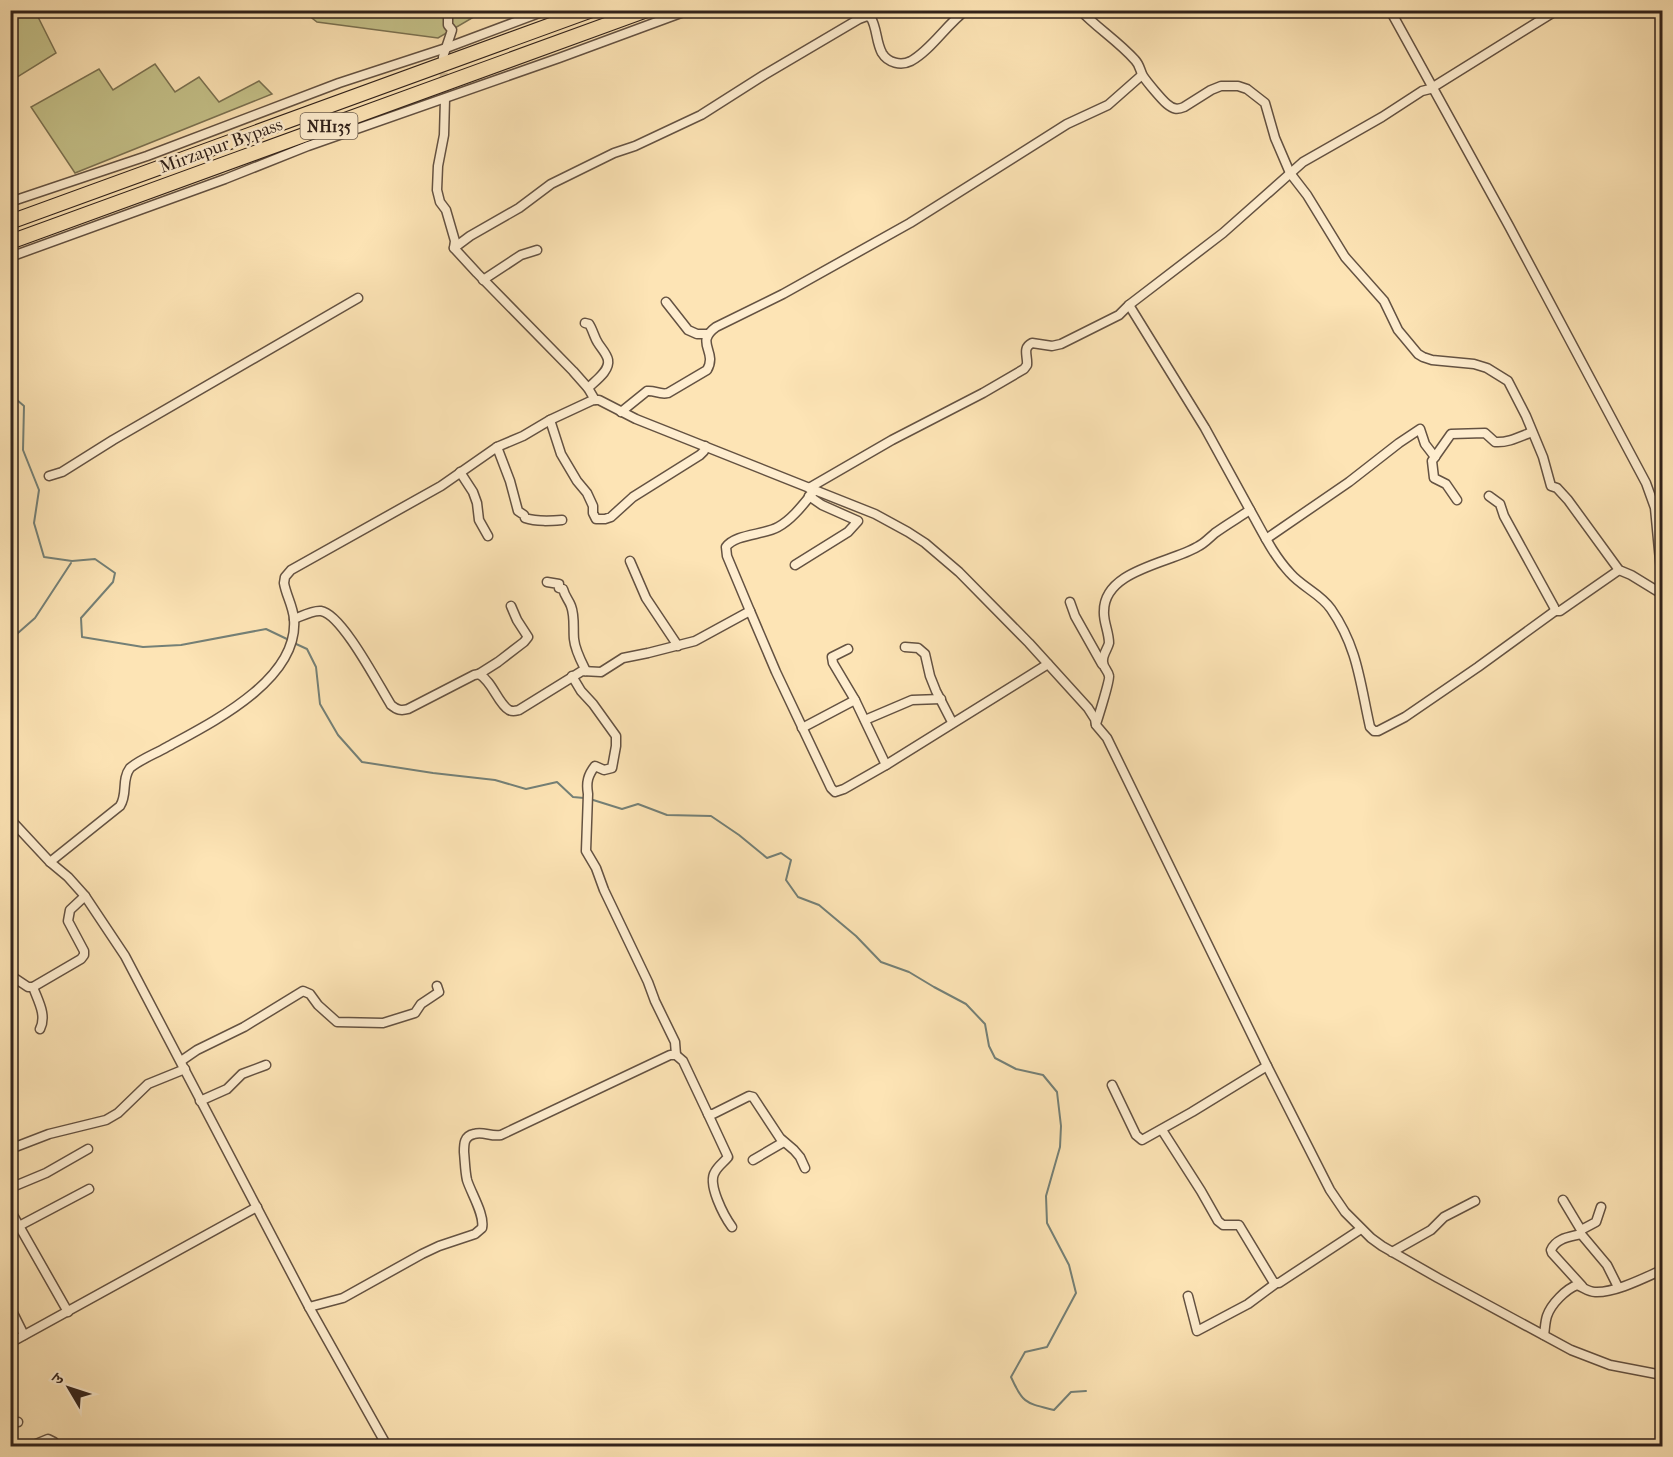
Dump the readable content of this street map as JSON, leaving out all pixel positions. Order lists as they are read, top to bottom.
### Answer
{
  "streets": {
    "highway": ["NH135", "Mirzapur Bypass"]
  },
  "north": "top left"
}
